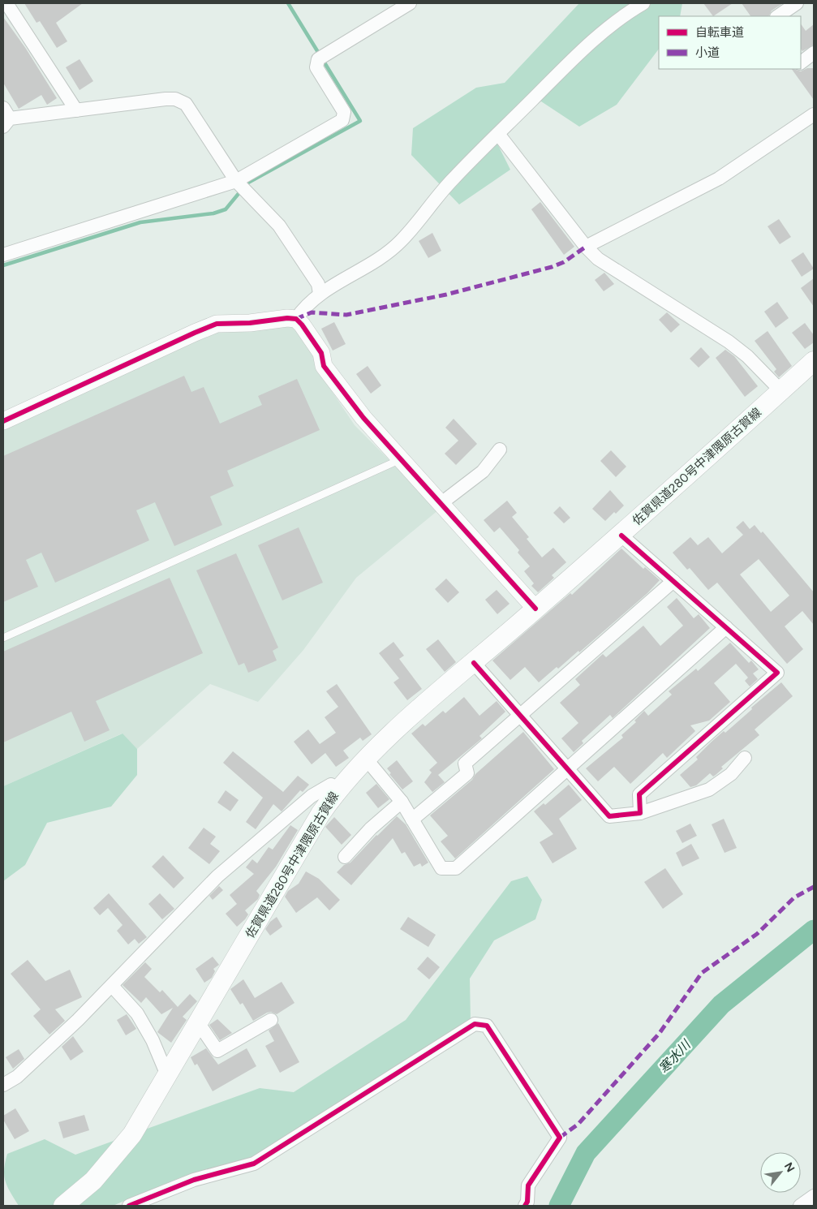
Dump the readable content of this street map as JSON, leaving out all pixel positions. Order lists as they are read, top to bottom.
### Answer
{
  "streets": {
    "main road": ["佐賀県道280号中津隈原古賀線"]
  },
  "water": ["寒水川"],
  "legend": ["自転車道", "小道"],
  "north": "top right"
}
